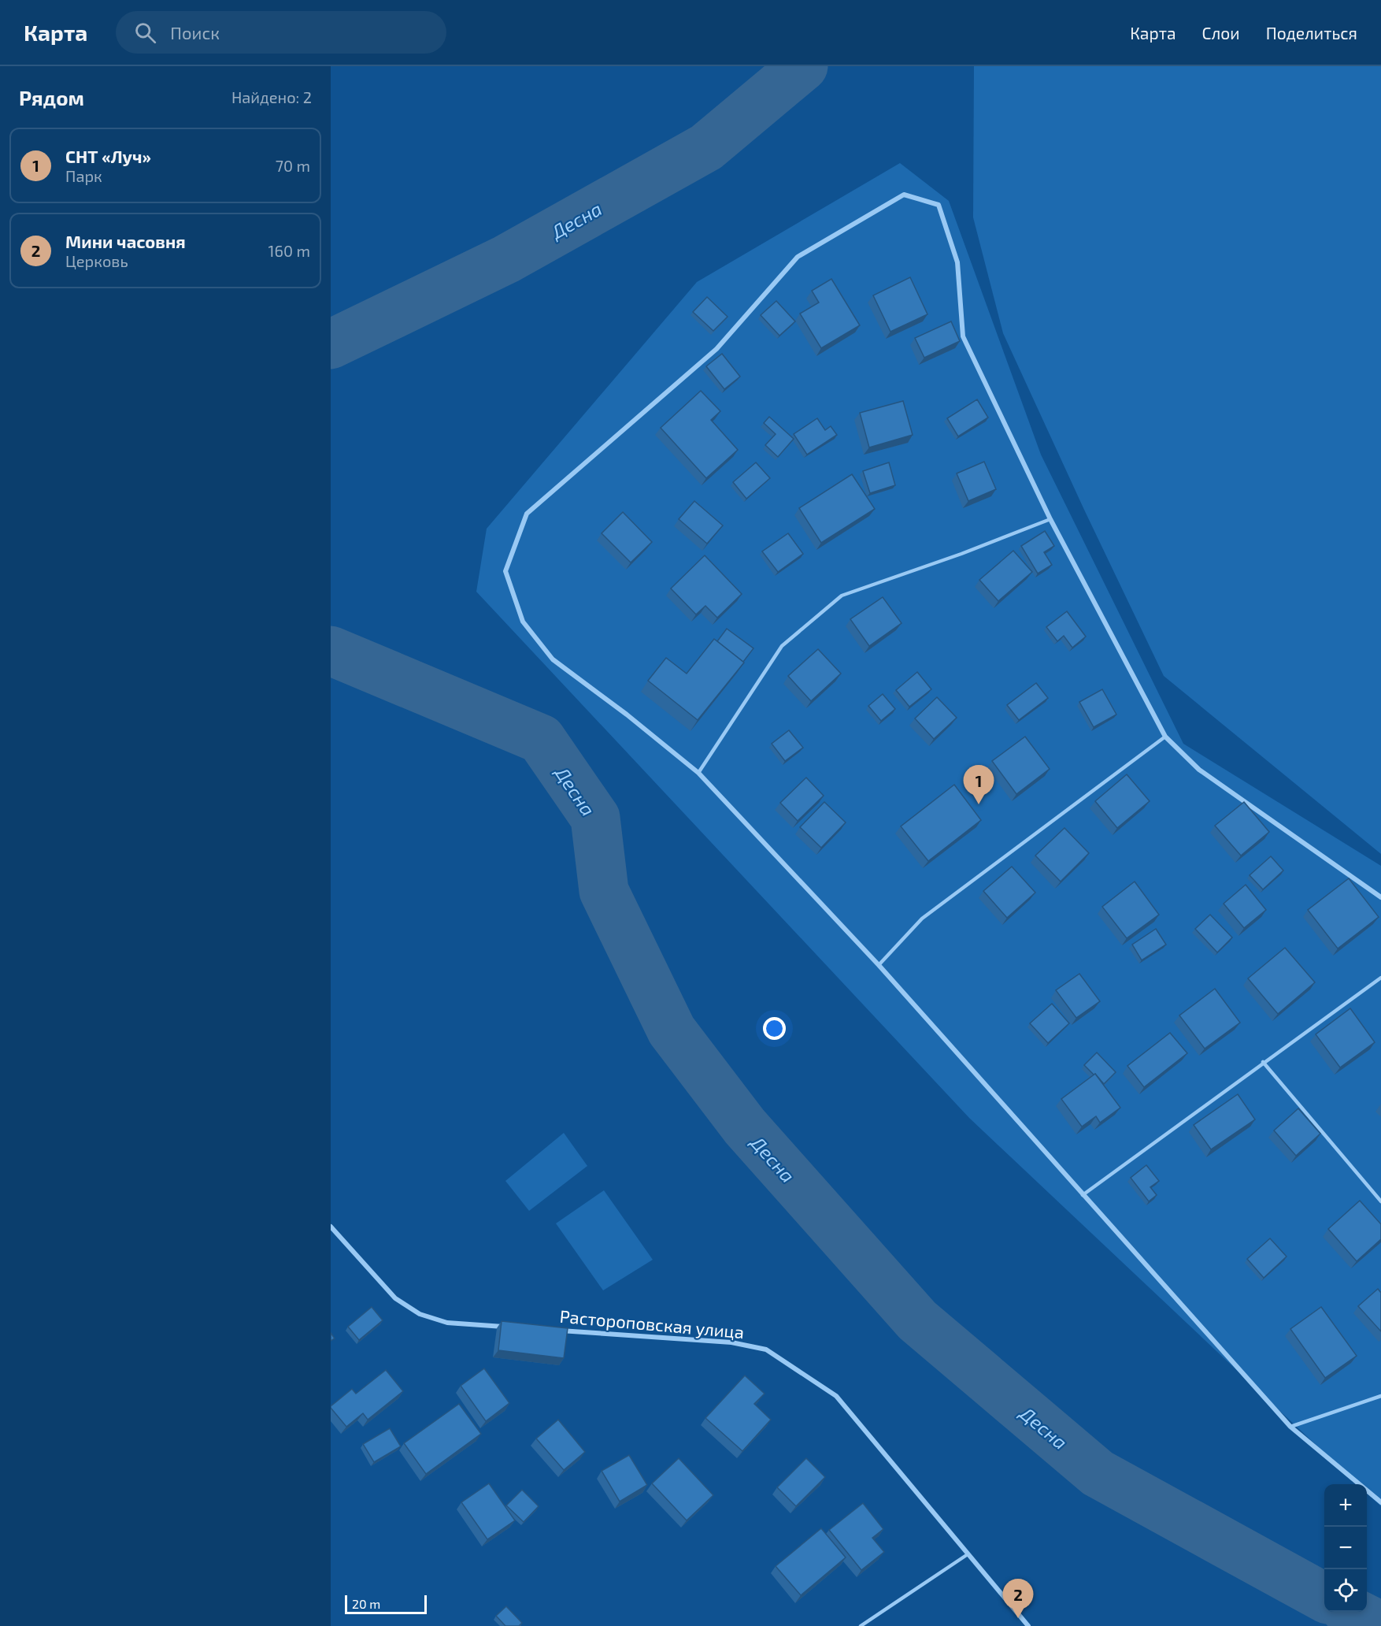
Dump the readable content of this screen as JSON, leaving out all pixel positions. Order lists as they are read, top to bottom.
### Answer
{
  "streets": {
    "street": ["Растороповская улица"]
  },
  "water": ["Десна"],
  "scale_bar": "20 m",
  "page": {
    "header": "Карта",
    "search": "Поиск",
    "nav": ["Карта", "Слои", "Поделиться"],
    "heading": ["Рядом", "Найдено: 2"],
    "list": [
      {
        "mark": "1",
        "name": "СНТ «Луч»",
        "note": "Парк",
        "value": "70 m"
      },
      {
        "mark": "2",
        "name": "Мини часовня",
        "note": "Церковь",
        "value": "160 m"
      }
    ],
    "pins": ["1", "2"],
    "map_buttons": ["+", "−"],
    "scale": "20 m"
  }
}
